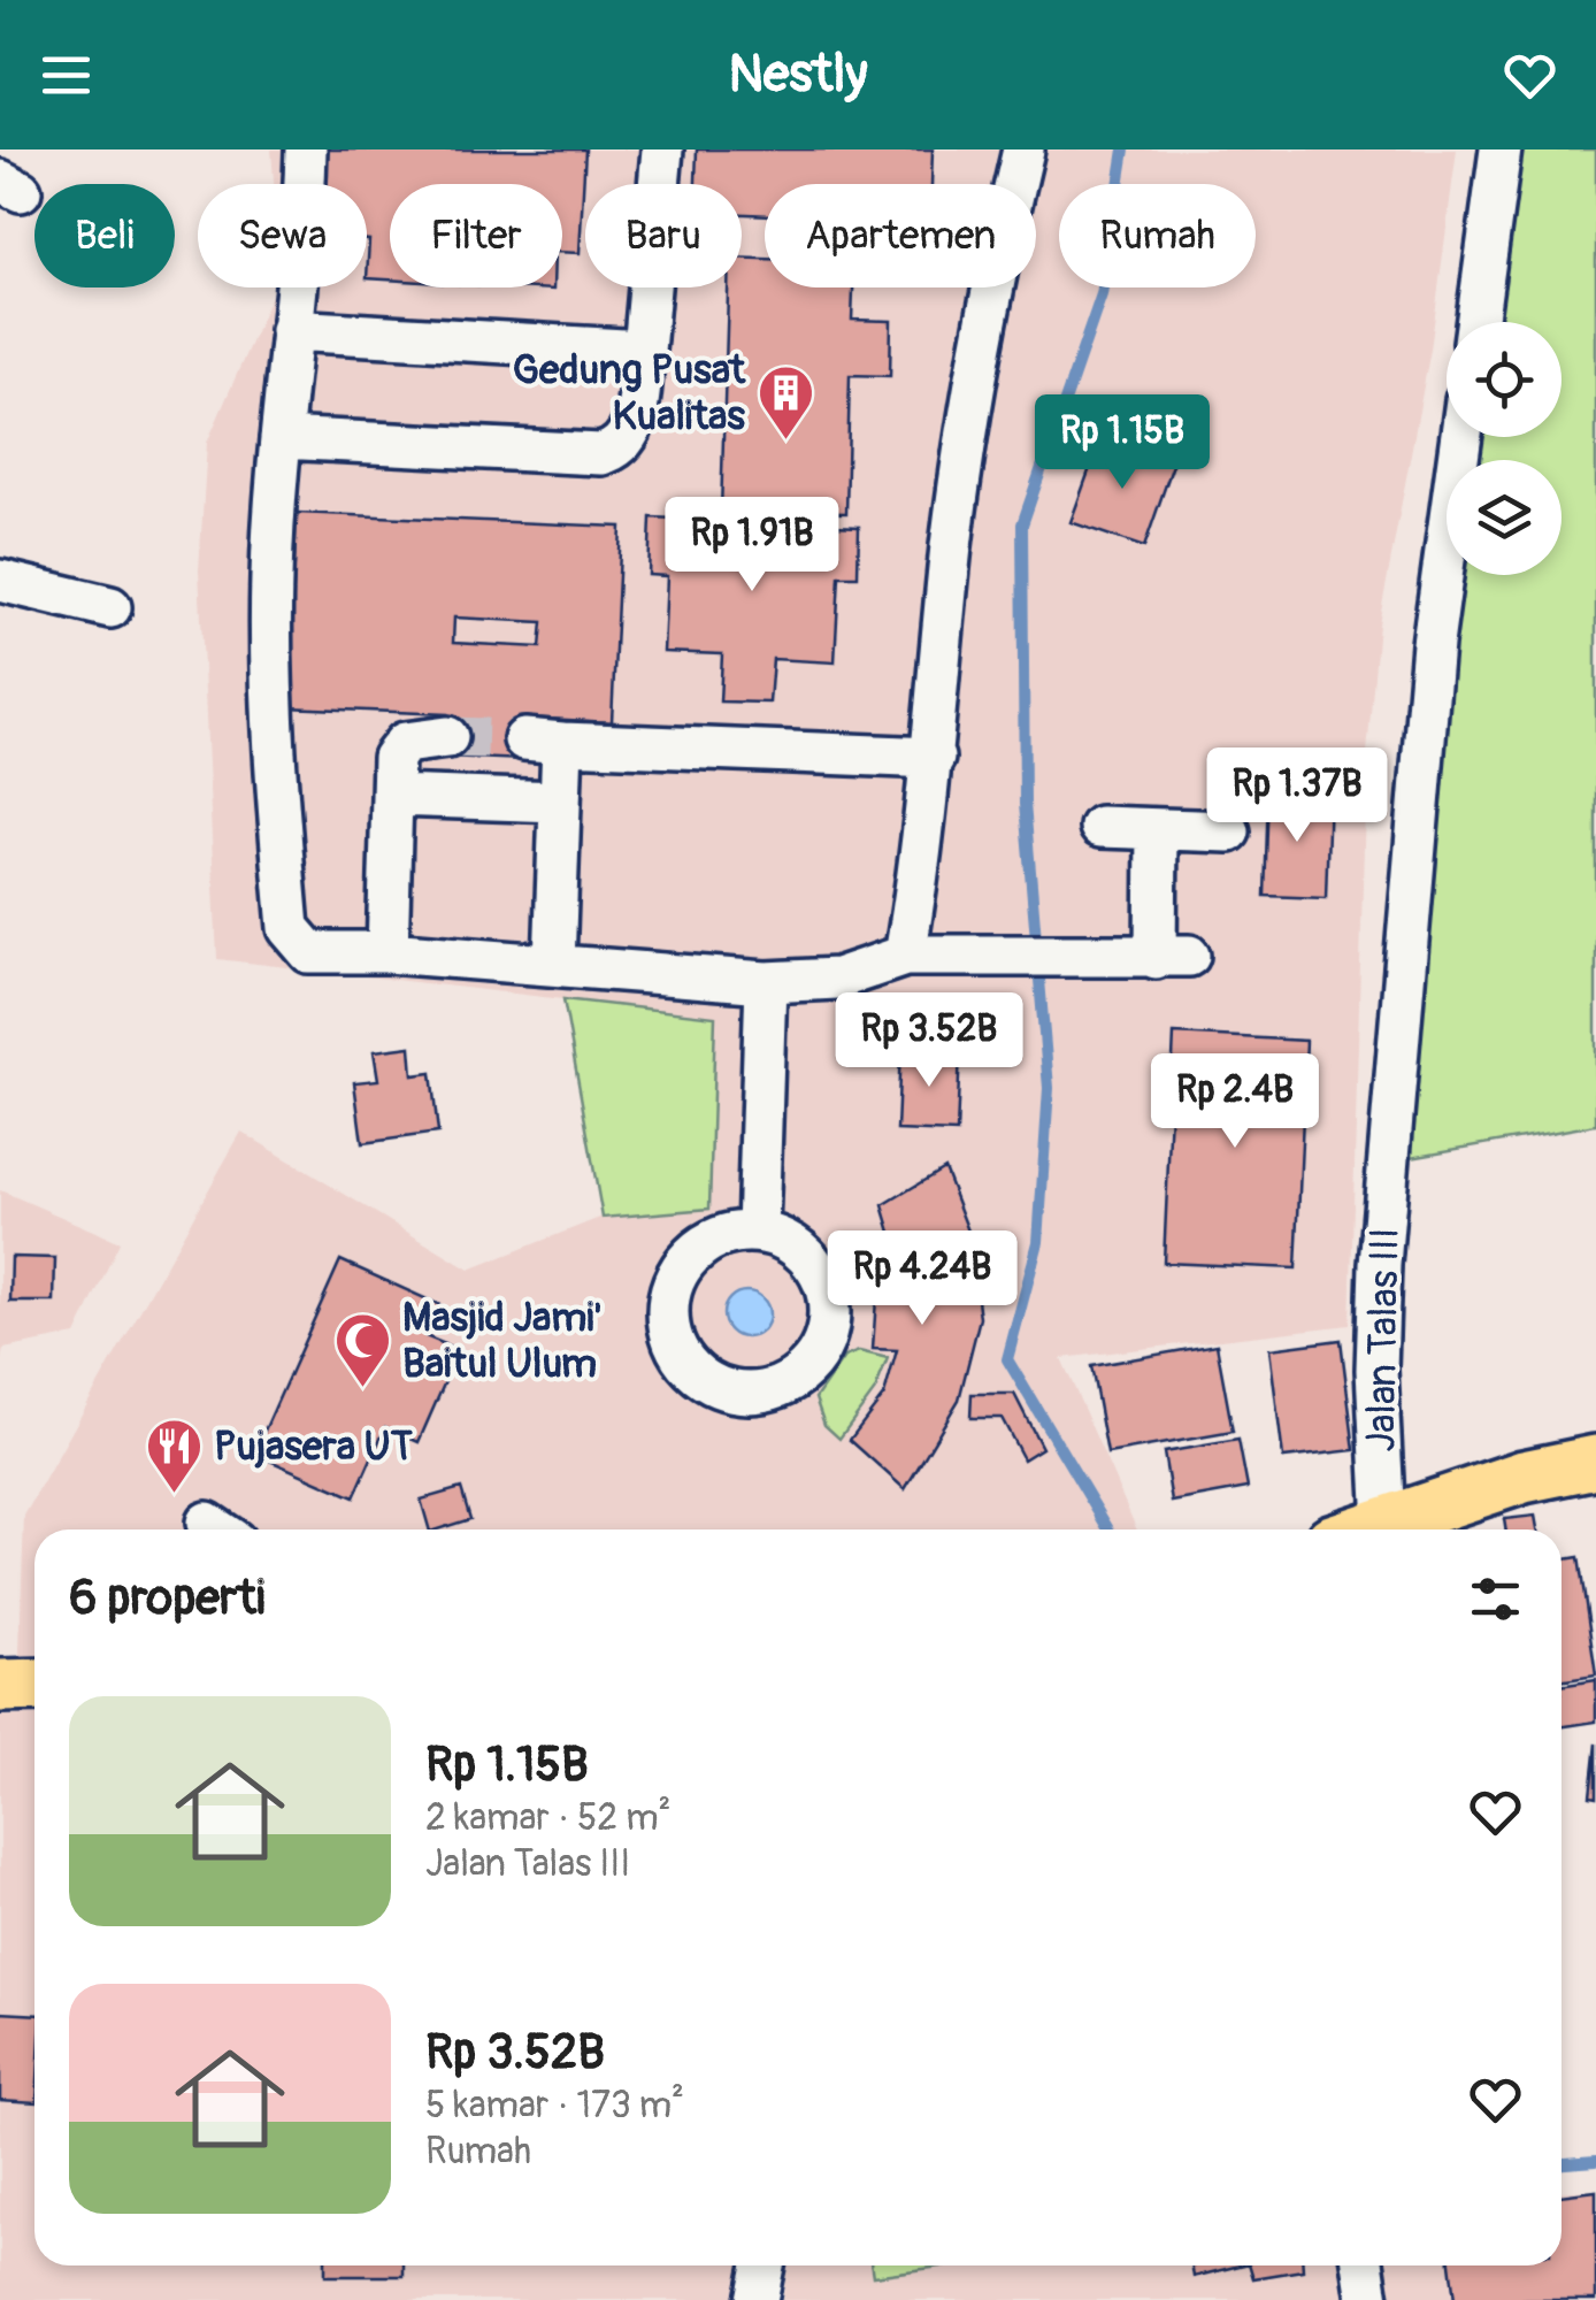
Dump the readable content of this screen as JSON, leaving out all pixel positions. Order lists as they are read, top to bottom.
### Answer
{
  "streets": {
    "street": ["Jalan Talas III"]
  },
  "places": {
    "building": ["Gedung Pusat Kualitas"],
    "mosque": ["Masjid Jami' Baitul Ulum"],
    "restaurant": ["Pujasera UT"]
  },
  "page": {
    "header": "Nestly",
    "chip": [
      "Beli",
      "Sewa",
      "Filter",
      "Baru",
      "Apartemen",
      "Rumah"
    ],
    "price": [
      "Rp 1.15B",
      "Rp 1.91B",
      "Rp 1.37B",
      "Rp 3.52B",
      "Rp 2.4B",
      "Rp 4.24B"
    ],
    "heading": "6 properti",
    "list": [
      {
        "name": "Rp 1.15B",
        "note": "2 kamar · 52 m² · Jalan Talas III"
      },
      {
        "name": "Rp 3.52B",
        "note": "5 kamar · 173 m² · Rumah"
      }
    ]
  }
}
